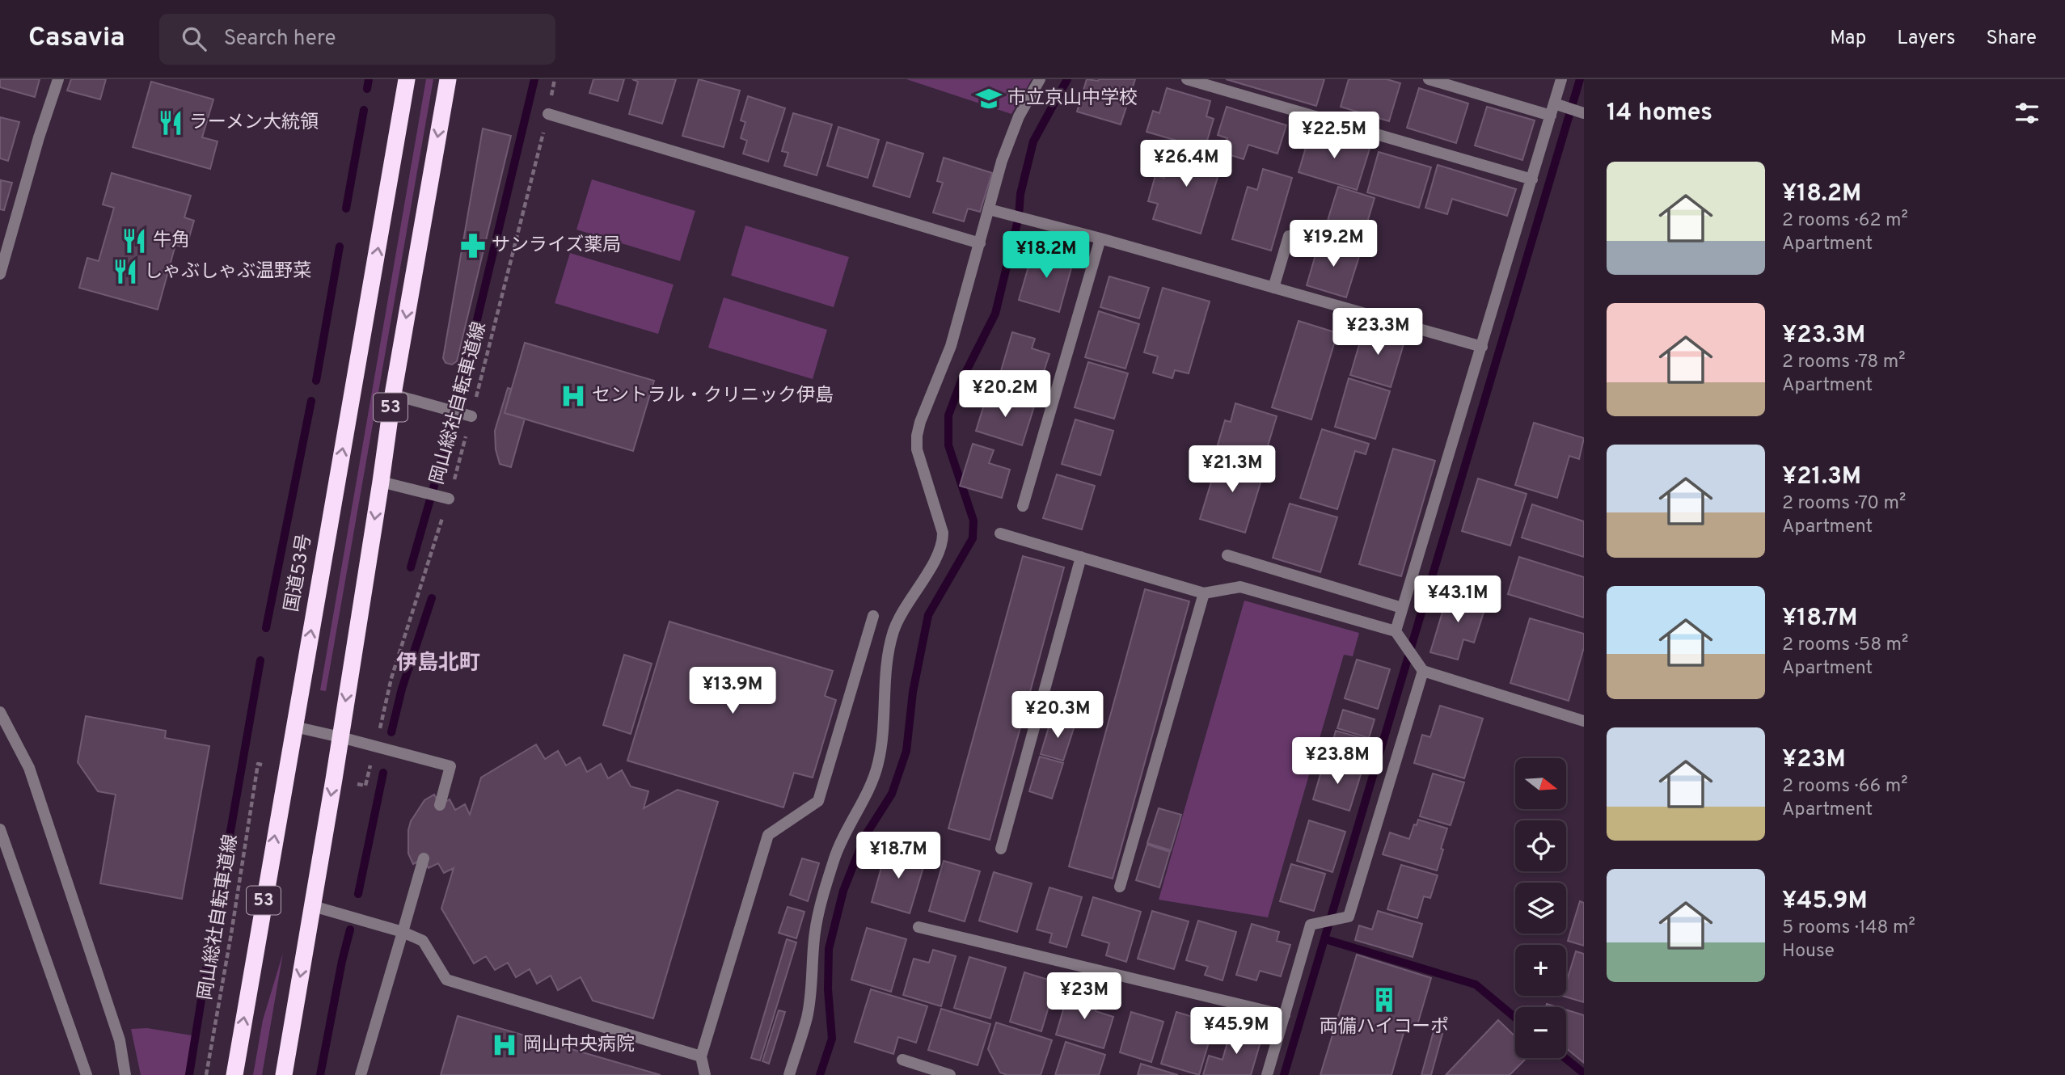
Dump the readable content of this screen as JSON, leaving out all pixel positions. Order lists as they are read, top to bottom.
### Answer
{
  "streets": {
    "highway": ["53", "国道53号"],
    "path": ["岡山総社自転車道線"]
  },
  "districts": ["伊島北町"],
  "places": {
    "school or university": ["市立京山中学校"],
    "restaurant": ["ラーメン大統領", "牛角", "しゃぶしゃぶ温野菜"],
    "pharmacy": ["サンライズ薬局"],
    "hospital": ["セントラル・クリニック伊島", "岡山中央病院"],
    "building": ["両備ハイコーポ"]
  },
  "north": "right",
  "page": {
    "header": "Casavia",
    "search": "Search here",
    "nav": ["Map", "Layers", "Share"],
    "heading": "14 homes",
    "price": [
      "¥22.5M",
      "¥26.4M",
      "¥19.2M",
      "¥18.2M",
      "¥23.3M",
      "¥20.2M",
      "¥21.3M",
      "¥43.1M",
      "¥13.9M",
      "¥20.3M",
      "¥23.8M",
      "¥18.7M",
      "¥23M",
      "¥45.9M"
    ],
    "list": [
      {
        "name": "¥18.2M",
        "note": "2 rooms · 62 m² · Apartment"
      },
      {
        "name": "¥23.3M",
        "note": "2 rooms · 78 m² · Apartment"
      },
      {
        "name": "¥21.3M",
        "note": "2 rooms · 70 m² · Apartment"
      },
      {
        "name": "¥18.7M",
        "note": "2 rooms · 58 m² · Apartment"
      },
      {
        "name": "¥23M",
        "note": "2 rooms · 66 m² · Apartment"
      },
      {
        "name": "¥45.9M",
        "note": "5 rooms · 148 m² · House"
      }
    ],
    "map_buttons": ["+", "−"]
  }
}
